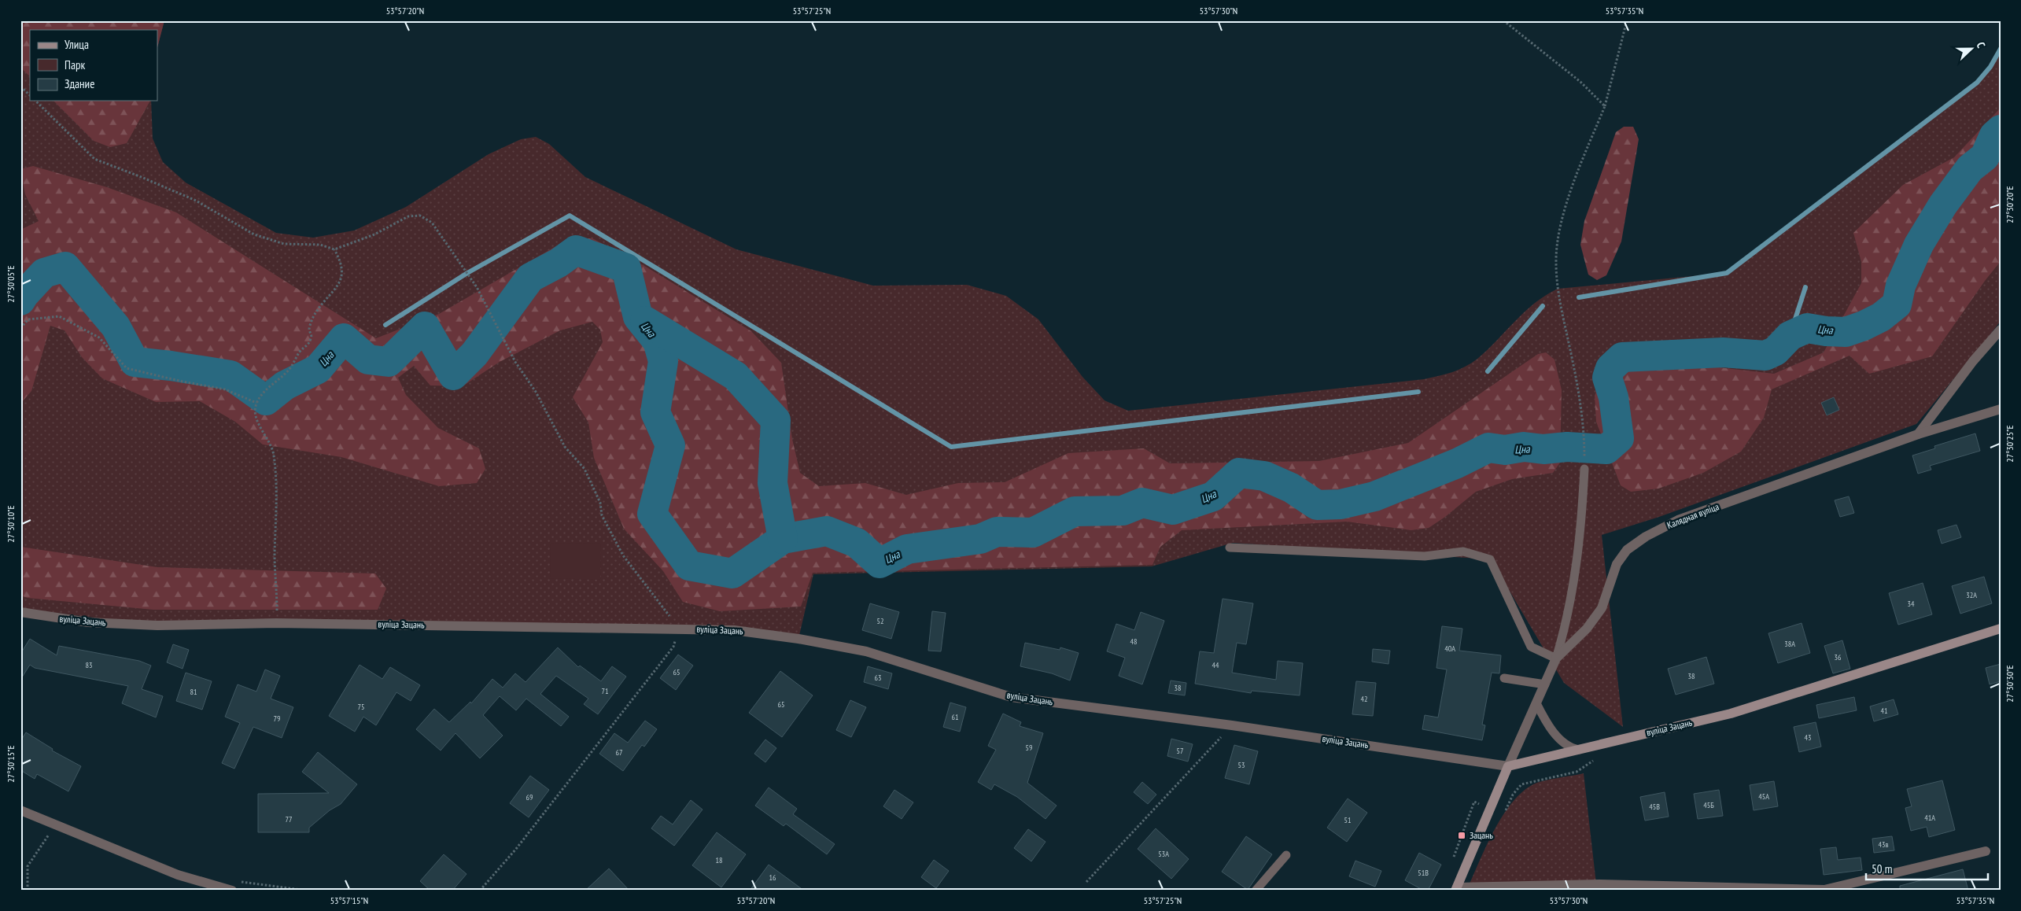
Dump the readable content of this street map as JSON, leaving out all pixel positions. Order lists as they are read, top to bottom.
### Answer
{
  "streets": {
    "street": ["Калядная вуліца", "вуліца Зацань"]
  },
  "crossings": [
    ["Калядная вуліца", "вуліца Зацань"]
  ],
  "water": ["Цна"],
  "places": {
    "transit": ["Зацань"]
  },
  "house_numbers": [
    "32А",
    "34",
    "52",
    "48",
    "38А",
    "40А",
    "36",
    "83",
    "44",
    "65",
    "38",
    "63",
    "38",
    "71",
    "81",
    "42",
    "65",
    "75",
    "41",
    "61",
    "79",
    "43",
    "59",
    "57",
    "67",
    "53",
    "45А",
    "69",
    "45Б",
    "45В",
    "41А",
    "77",
    "51",
    "43в",
    "53А",
    "18",
    "51В",
    "16"
  ],
  "legend": ["Улица", "Парк", "Здание"],
  "scale_bar": "50 m",
  "north": "right",
  "coordinates": [
    "53°57'20\"N",
    "53°57'25\"N",
    "53°57'30\"N",
    "53°57'35\"N",
    "27°30'20\"E",
    "27°30'05\"E",
    "27°30'25\"E",
    "27°30'10\"E",
    "27°30'30\"E",
    "27°30'15\"E",
    "53°57'15\"N"
  ]
}
